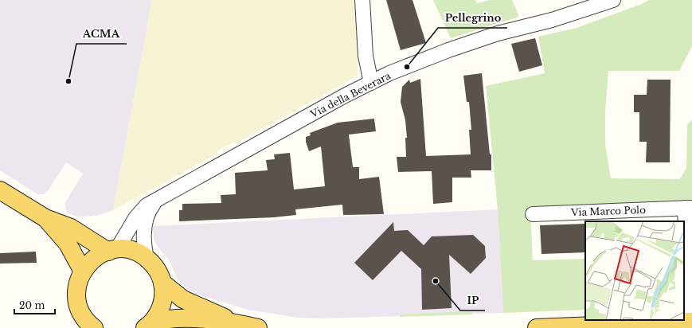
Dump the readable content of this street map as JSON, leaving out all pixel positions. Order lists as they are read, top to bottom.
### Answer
{
  "streets": {
    "main road": ["Via Marco Polo"],
    "street": ["Via della Beverara"]
  },
  "places": ["Pellegrino", "ACMA", "IP"],
  "scale_bar": "20 m"
}
